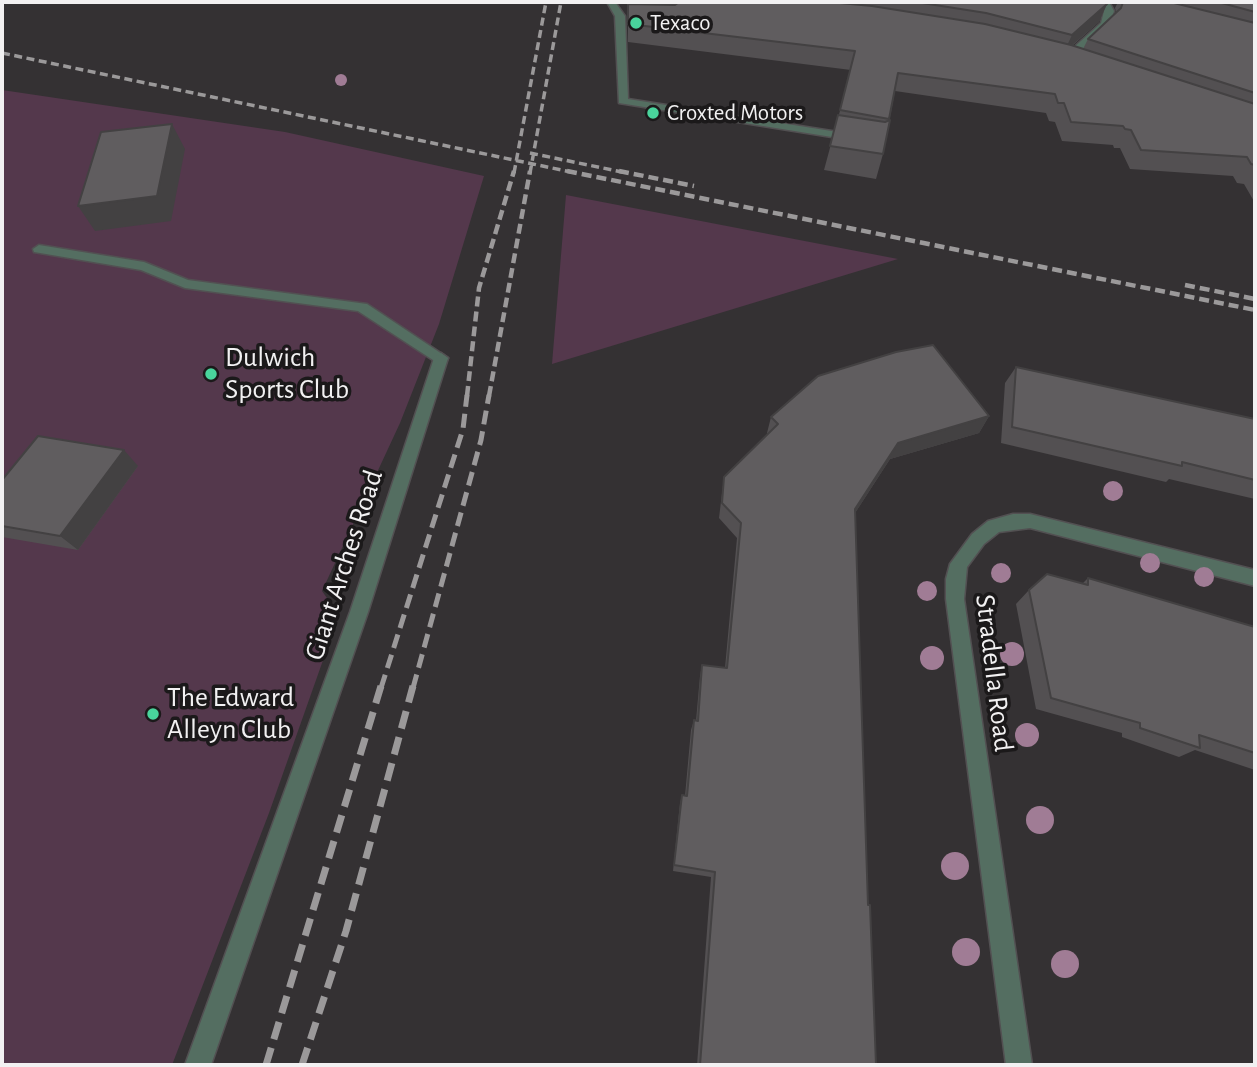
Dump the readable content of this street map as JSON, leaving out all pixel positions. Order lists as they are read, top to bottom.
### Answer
{
  "streets": {
    "street": ["Giant Arches Road", "Stradella Road"]
  },
  "places": [
    "Texaco",
    "Croxted Motors",
    "Dulwich Sports Club",
    "The Edward Alleyn Club"
  ]
}
